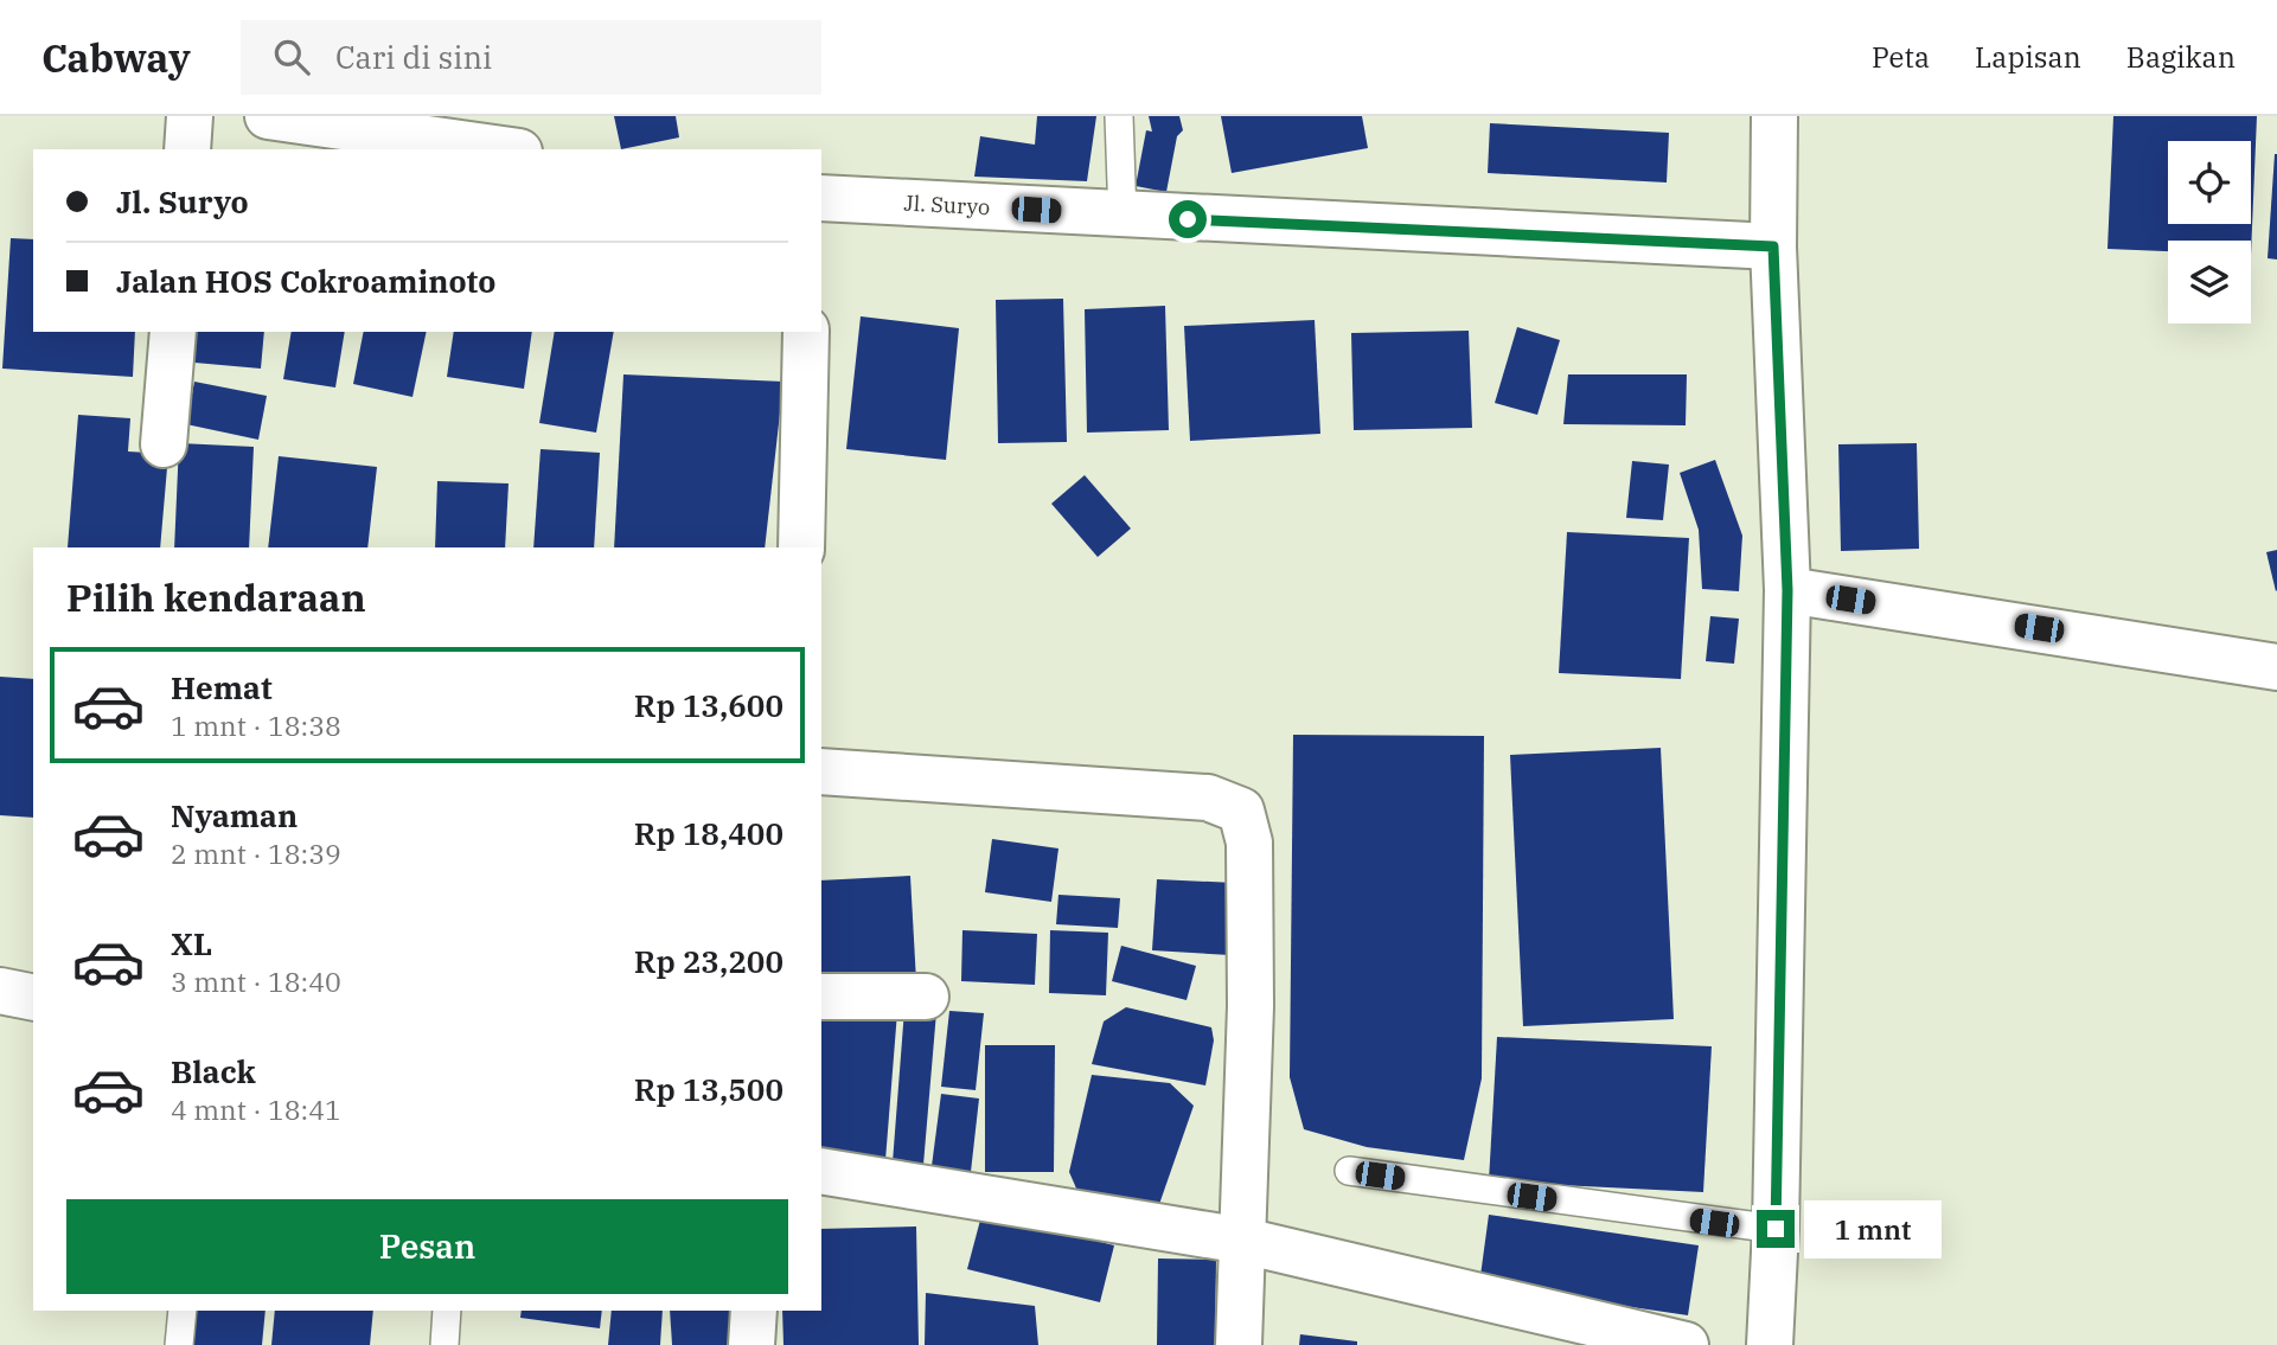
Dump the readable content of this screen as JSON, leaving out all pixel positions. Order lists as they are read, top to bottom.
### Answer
{
  "streets": {
    "street": ["Jl. Suryo"]
  },
  "page": {
    "header": "Cabway",
    "search": "Cari di sini",
    "nav": ["Peta", "Lapisan", "Bagikan"],
    "banner": ["Jl. Suryo", "Jalan HOS Cokroaminoto"],
    "heading": "Pilih kendaraan",
    "list": [
      {
        "name": "Hemat",
        "note": "1 mnt · 18:38",
        "value": "Rp 13,600"
      },
      {
        "name": "Nyaman",
        "note": "2 mnt · 18:39",
        "value": "Rp 18,400"
      },
      {
        "name": "XL",
        "note": "3 mnt · 18:40",
        "value": "Rp 23,200"
      },
      {
        "name": "Black",
        "note": "4 mnt · 18:41",
        "value": "Rp 13,500"
      }
    ],
    "buttons": "Pesan",
    "bubble": "1 mnt"
  }
}
